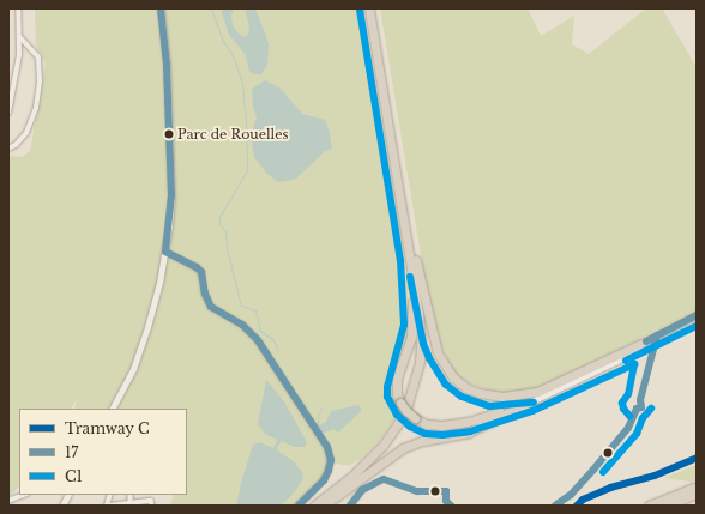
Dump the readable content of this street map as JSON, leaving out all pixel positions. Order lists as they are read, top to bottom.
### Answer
{
  "places": ["Parc de Rouelles"],
  "lines": ["transit line 17", "transit line C1", "tram line C"],
  "legend": ["Tramway C", "17", "C1"]
}
